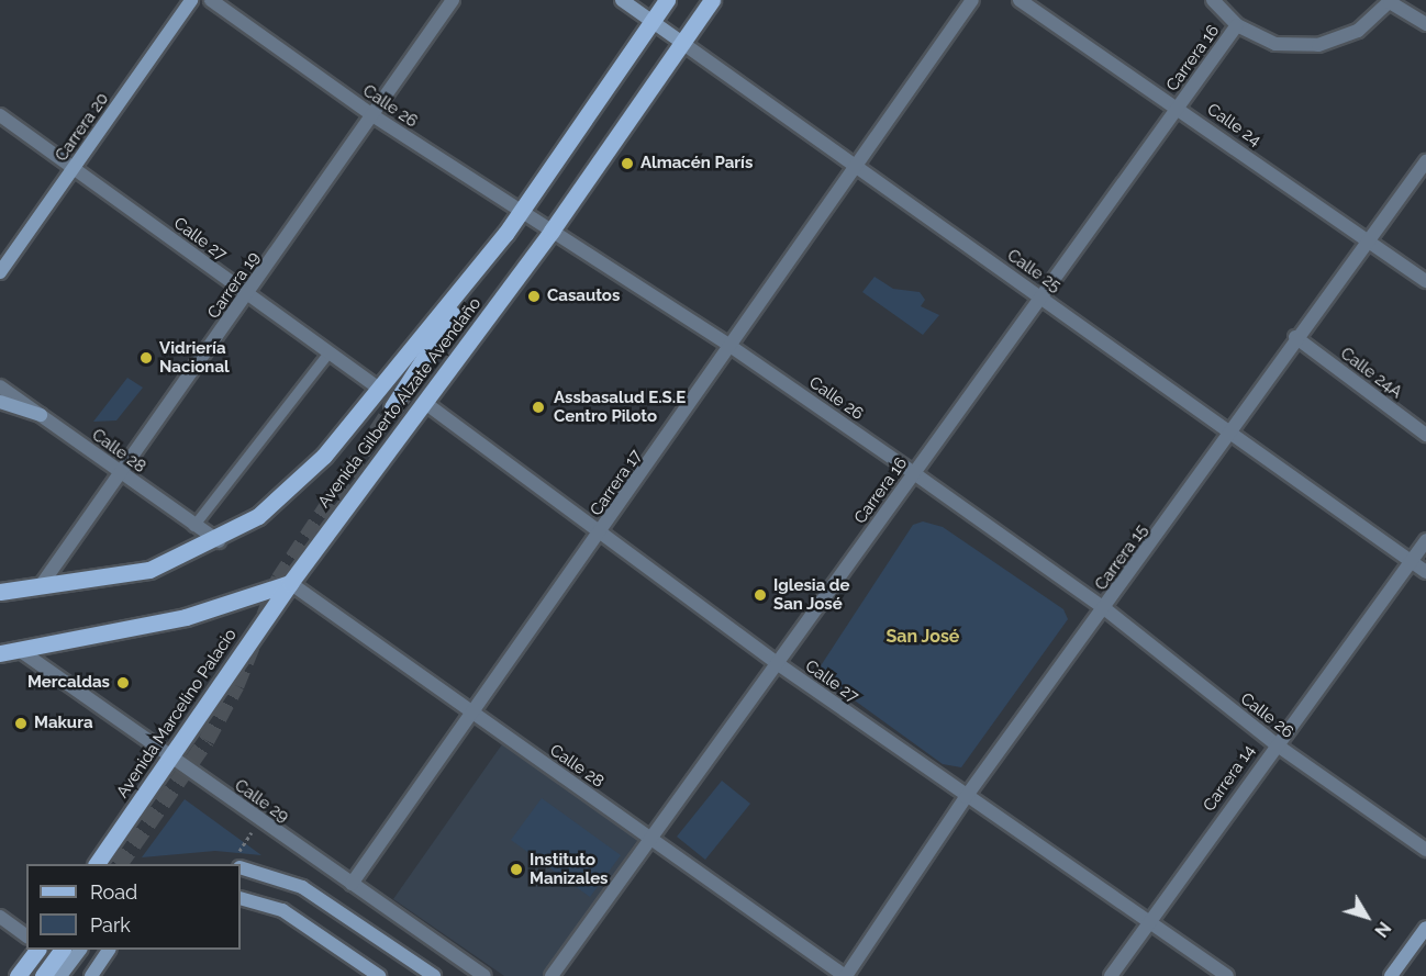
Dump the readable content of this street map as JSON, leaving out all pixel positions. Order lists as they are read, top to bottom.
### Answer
{
  "streets": {
    "main road": [
      "Carrera 20",
      "Calle 25",
      "Avenida Gilberto Alzate Avendaño",
      "Avenida Marcelino Palacio"
    ],
    "street": [
      "Carrera 16",
      "Calle 26",
      "Calle 24",
      "Calle 27",
      "Carrera 19",
      "Calle 24A",
      "Calle 28",
      "Carrera 17",
      "Carrera 15",
      "Carrera 14",
      "Calle 29"
    ]
  },
  "crossings": [
    ["Carrera 16", "Calle 26"],
    ["Carrera 16", "Calle 24"],
    ["Carrera 16", "Calle 27"],
    ["Carrera 16", "Calle 25"],
    ["Carrera 16", "Calle 28"],
    ["Calle 26", "Carrera 19"],
    ["Calle 26", "Avenida Gilberto Alzate Avendaño"],
    ["Calle 26", "Carrera 17"],
    ["Calle 26", "Carrera 15"],
    ["Calle 26", "Carrera 14"],
    ["Calle 24", "Carrera 15"],
    ["Carrera 20", "Calle 27"],
    ["Calle 27", "Carrera 19"],
    ["Calle 27", "Avenida Gilberto Alzate Avendaño"],
    ["Calle 27", "Carrera 17"],
    ["Calle 27", "Carrera 15"],
    ["Calle 27", "Carrera 14"],
    ["Calle 25", "Avenida Gilberto Alzate Avendaño"],
    ["Calle 25", "Carrera 17"],
    ["Calle 25", "Carrera 15"],
    ["Calle 25", "Carrera 14"],
    ["Carrera 19", "Avenida Gilberto Alzate Avendaño"],
    ["Carrera 19", "Calle 28"],
    ["Calle 24A", "Carrera 15"],
    ["Avenida Gilberto Alzate Avendaño", "Calle 28"],
    ["Avenida Gilberto Alzate Avendaño", "Avenida Marcelino Palacio"],
    ["Calle 28", "Carrera 17"],
    ["Calle 28", "Carrera 15"],
    ["Calle 28", "Avenida Marcelino Palacio"],
    ["Carrera 17", "Calle 29"],
    ["Avenida Marcelino Palacio", "Calle 29"]
  ],
  "districts": ["San José"],
  "places": [
    "Almacén París",
    "Casautos",
    "Vidriería Nacional",
    "Assbasalud E.S.E Centro Piloto",
    "Iglesia de San José",
    "Mercaldas",
    "Makura",
    "Instituto Manizales"
  ],
  "legend": ["Road", "Park"],
  "north": "bottom right"
}
